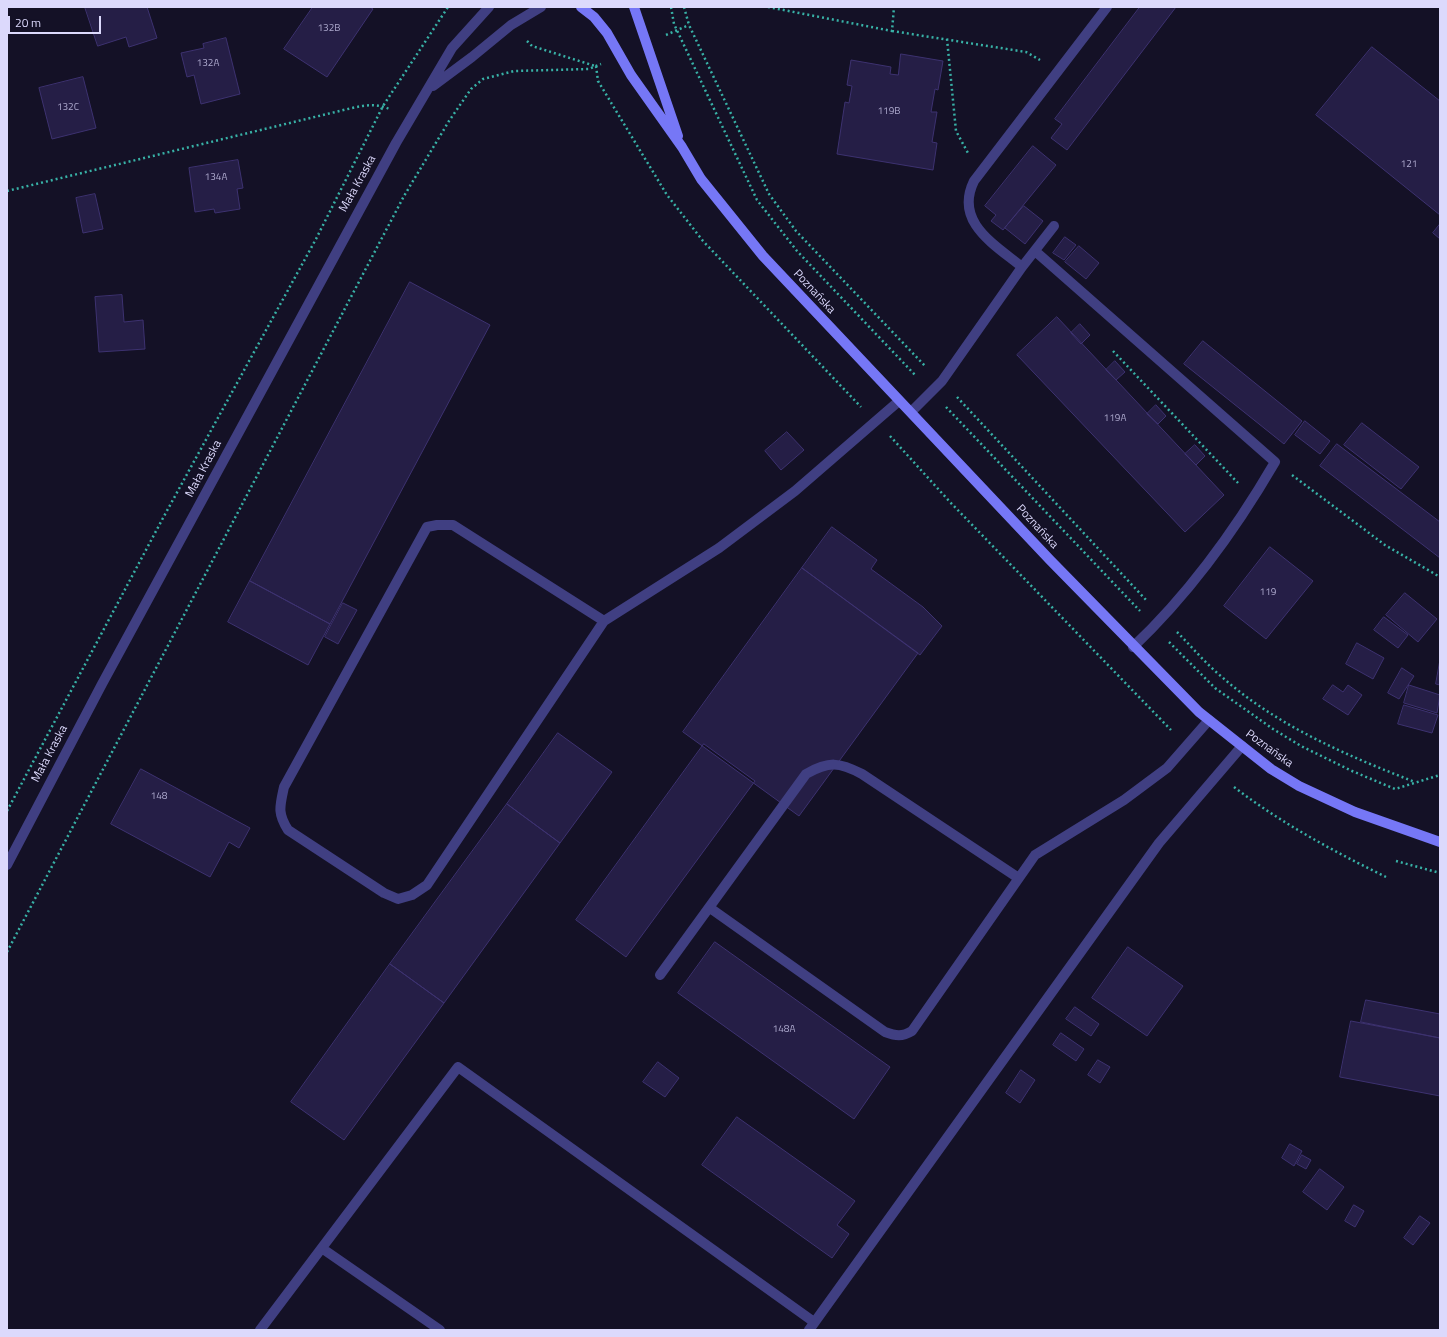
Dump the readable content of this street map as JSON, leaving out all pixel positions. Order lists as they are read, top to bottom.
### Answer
{
  "streets": {
    "main road": ["Poznańska"],
    "street": ["Mała Kraska"]
  },
  "house_numbers": [
    "132B",
    "132A",
    "132C",
    "119B",
    "121",
    "134A",
    "119A",
    "119",
    "148",
    "148A"
  ],
  "scale_bar": "20 m"
}
